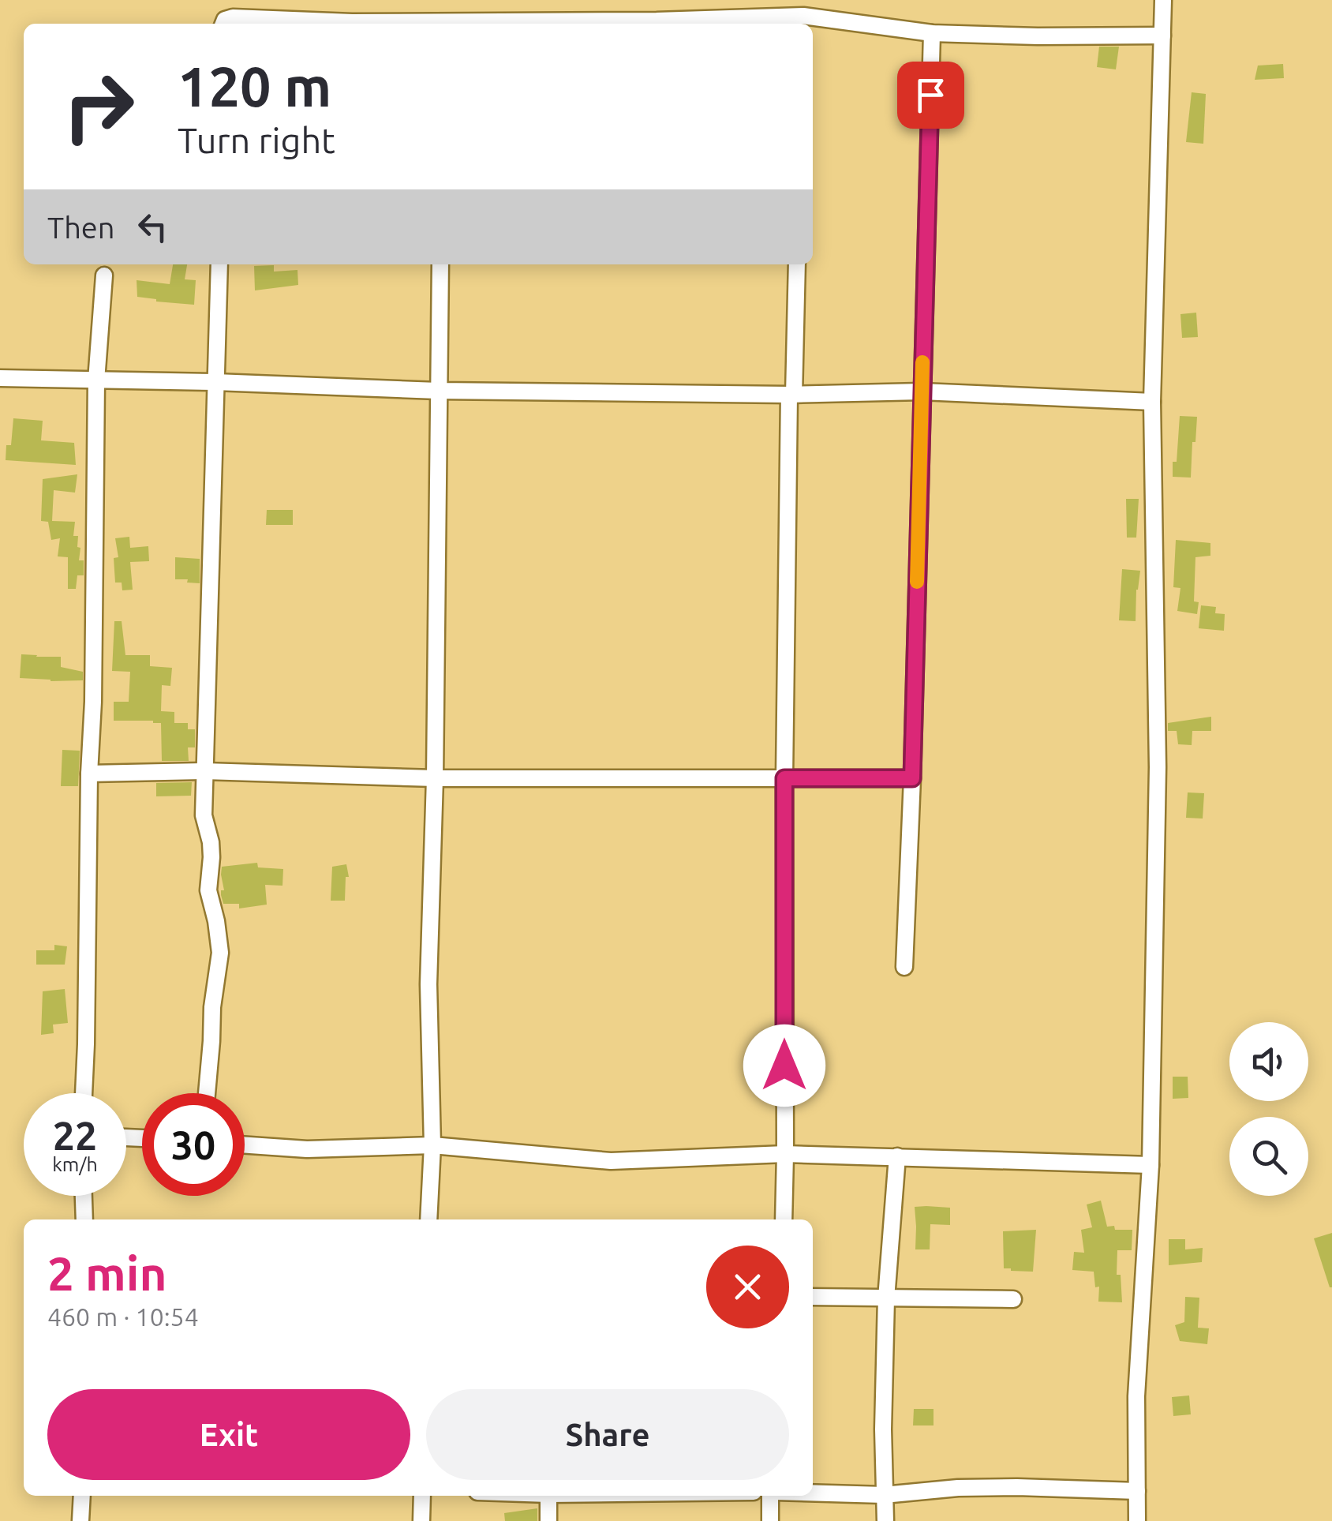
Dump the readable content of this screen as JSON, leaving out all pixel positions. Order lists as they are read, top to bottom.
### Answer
{
  "page": {
    "turn": ["120 m", "Turn right"],
    "then": "Then",
    "speed": "22 km/h",
    "limit": "30",
    "heading": ["2 min", "460 m · 10:54"],
    "buttons": ["Exit", "Share"]
  }
}
